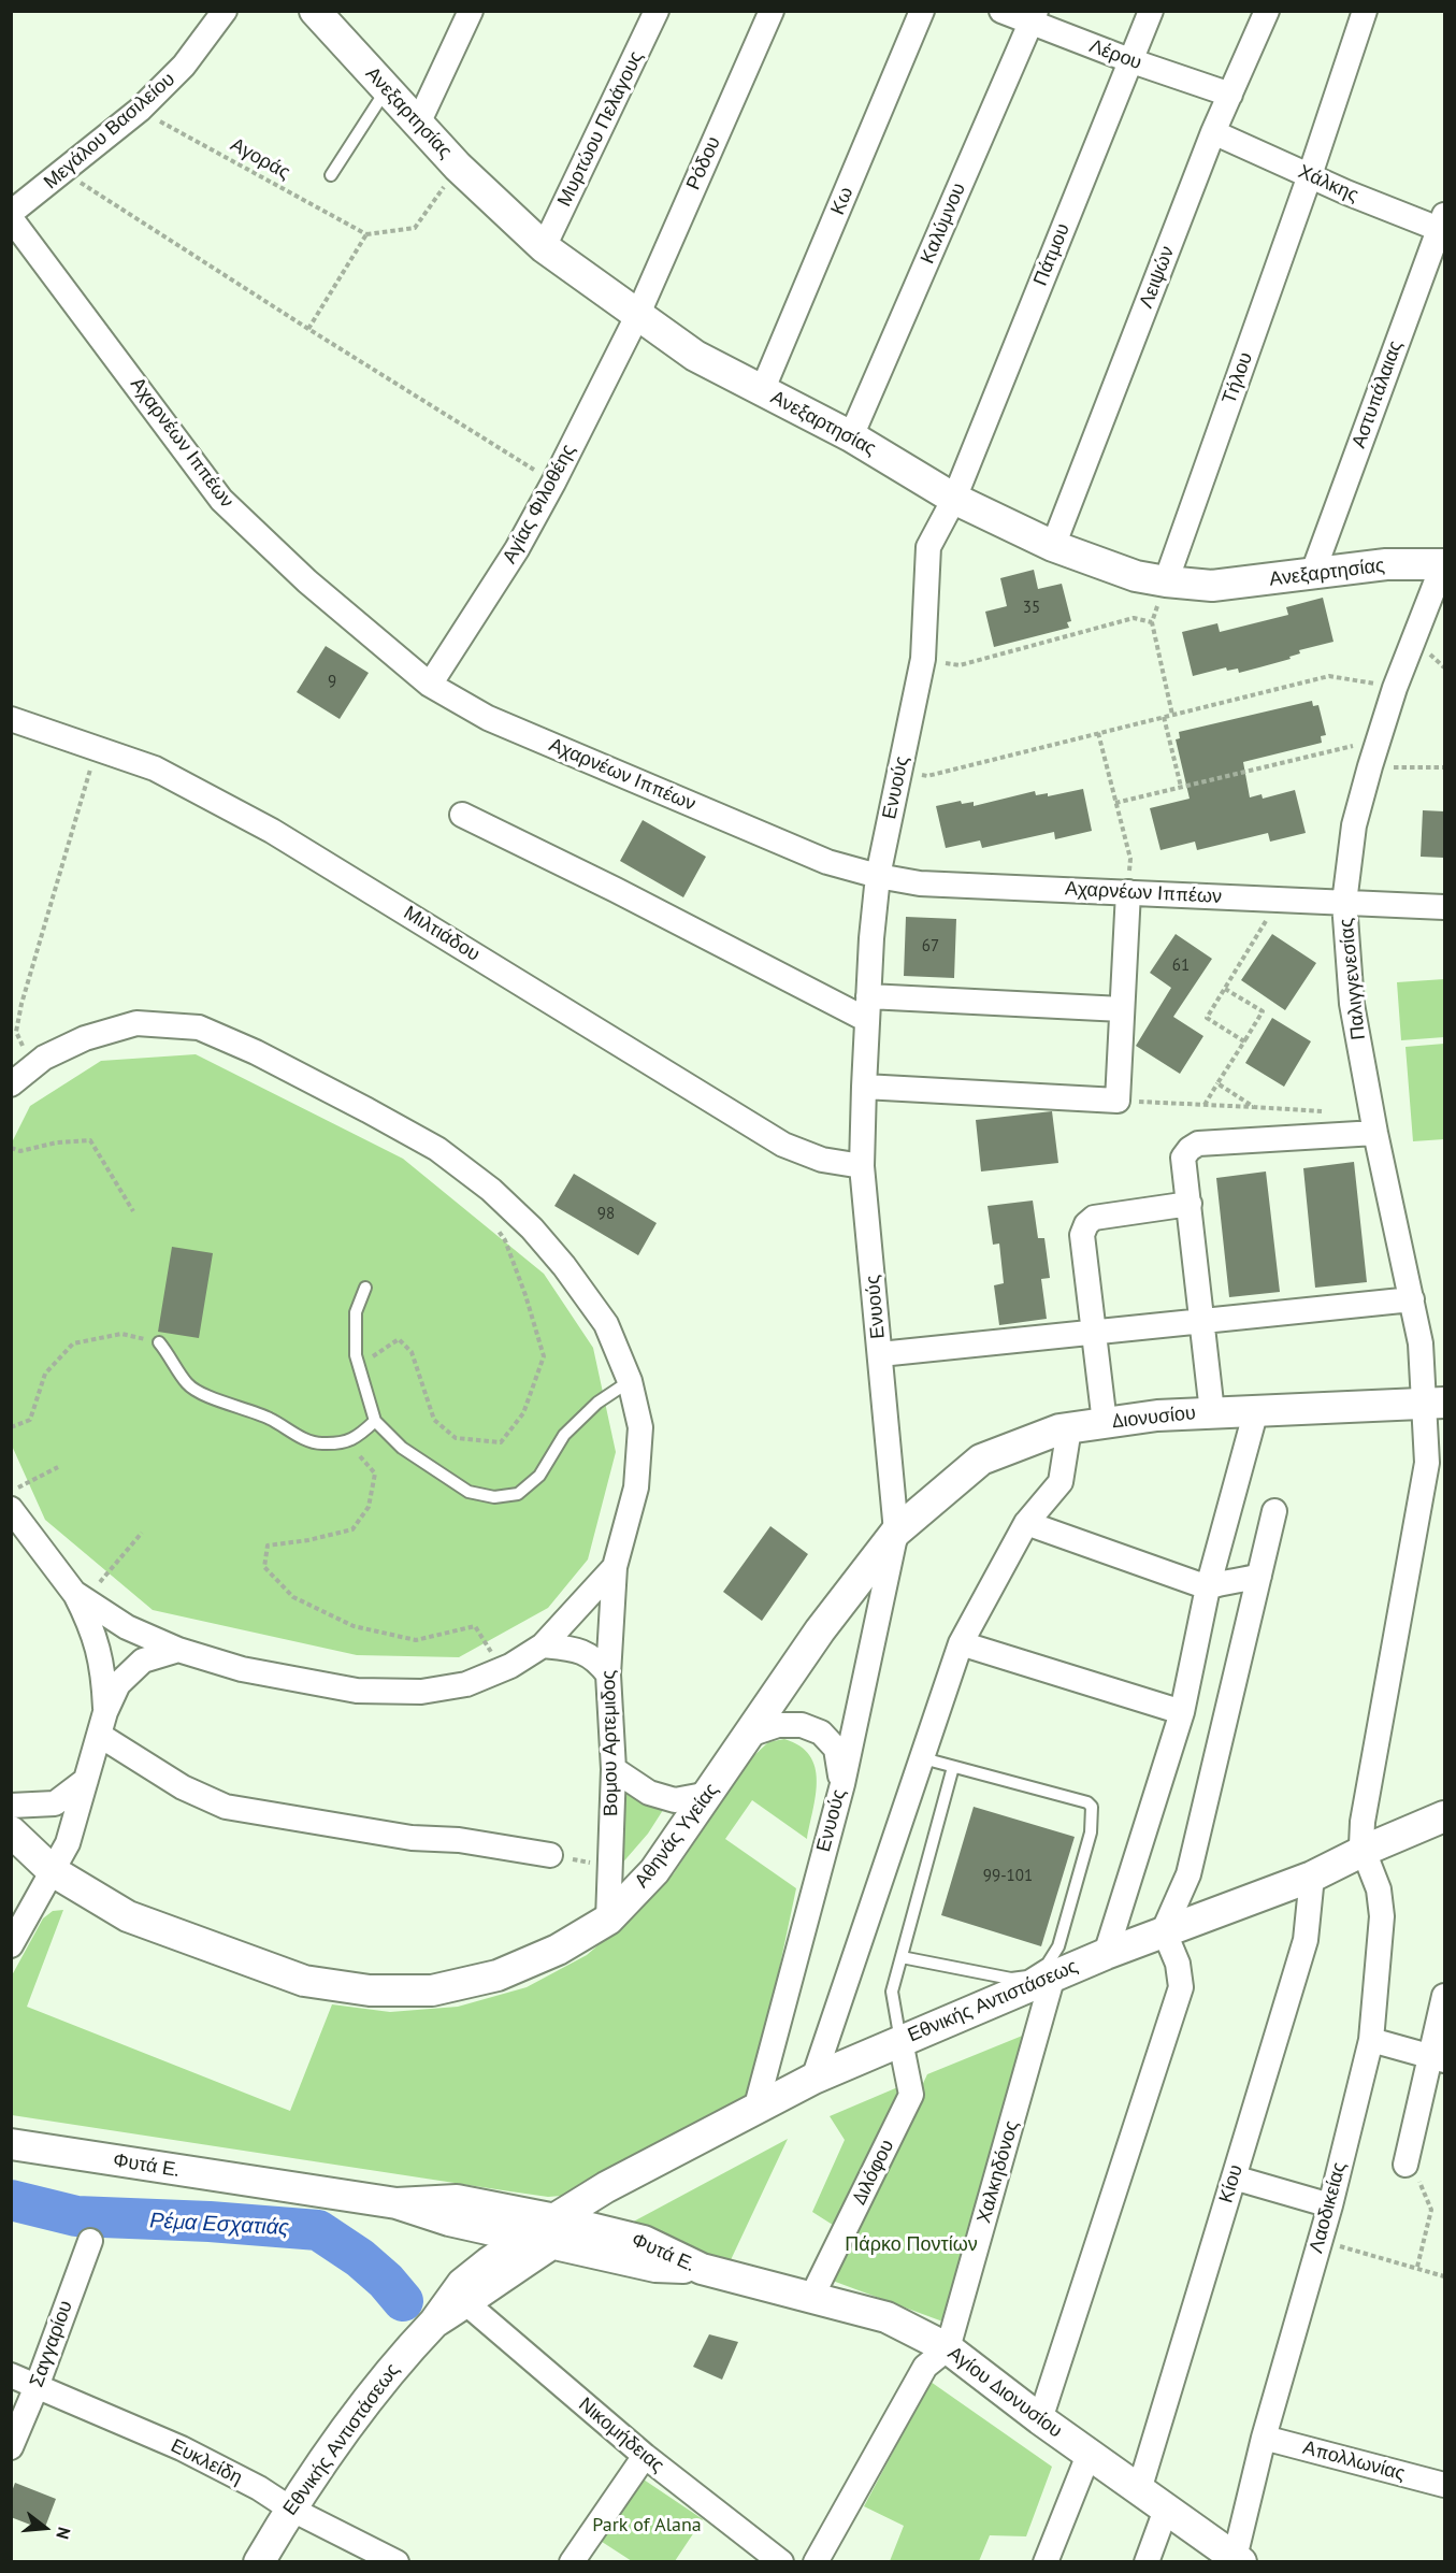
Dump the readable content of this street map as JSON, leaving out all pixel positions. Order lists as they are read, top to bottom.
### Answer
{
  "streets": {
    "street": [
      "Λέρου",
      "Ανεξαρτησίας",
      "Μυρτώου Πελάγους",
      "Μεγάλου Βασιλείου",
      "Ρόδου",
      "Χάλκης",
      "Κω",
      "Καλύμνου",
      "Πάτμου",
      "Λειψών",
      "Τήλου",
      "Αστυπάλαιας",
      "Αχαρνέων Ιππέων",
      "Αγίας Φιλοθέης",
      "Ενυούς",
      "Μιλτιάδου",
      "Παλιγγενεσίας",
      "Διονυσίου",
      "Βομου Αρτεμιδος",
      "Αθηνάς Υγείας",
      "Εθνικής Αντιστάσεως",
      "Φυτά Ε.",
      "Διλόφου",
      "Χαλκηδόνος",
      "Κίου",
      "Λαοδικείας",
      "Σαγγαρίου",
      "Αγίου Διονυσίου",
      "Νικομήδειας",
      "Απολλωνίας",
      "Ευκλείδη"
    ],
    "path": ["Αγοράς"]
  },
  "crossings": [
    ["Λέρου", "Καλύμνου"],
    ["Λέρου", "Πάτμου"],
    ["Λέρου", "Λειψών"],
    ["Ανεξαρτησίας", "Μυρτώου Πελάγους"],
    ["Ανεξαρτησίας", "Ρόδου"],
    ["Ανεξαρτησίας", "Κω"],
    ["Ανεξαρτησίας", "Καλύμνου"],
    ["Ανεξαρτησίας", "Πάτμου"],
    ["Ανεξαρτησίας", "Λειψών"],
    ["Ανεξαρτησίας", "Τήλου"],
    ["Ανεξαρτησίας", "Αστυπάλαιας"],
    ["Ανεξαρτησίας", "Αγίας Φιλοθέης"],
    ["Ανεξαρτησίας", "Ενυούς"],
    ["Ανεξαρτησίας", "Παλιγγενεσίας"],
    ["Μεγάλου Βασιλείου", "Αγοράς"],
    ["Ρόδου", "Αγίας Φιλοθέης"],
    ["Χάλκης", "Λειψών"],
    ["Χάλκης", "Τήλου"],
    ["Χάλκης", "Αστυπάλαιας"],
    ["Πάτμου", "Ενυούς"],
    ["Αχαρνέων Ιππέων", "Αγίας Φιλοθέης"],
    ["Αχαρνέων Ιππέων", "Ενυούς"],
    ["Αχαρνέων Ιππέων", "Παλιγγενεσίας"],
    ["Ενυούς", "Μιλτιάδου"],
    ["Ενυούς", "Διονυσίου"],
    ["Ενυούς", "Αθηνάς Υγείας"],
    ["Ενυούς", "Εθνικής Αντιστάσεως"],
    ["Παλιγγενεσίας", "Διονυσίου"],
    ["Παλιγγενεσίας", "Εθνικής Αντιστάσεως"],
    ["Παλιγγενεσίας", "Λαοδικείας"],
    ["Διονυσίου", "Αθηνάς Υγείας"],
    ["Βομου Αρτεμιδος", "Αθηνάς Υγείας"],
    ["Εθνικής Αντιστάσεως", "Φυτά Ε."],
    ["Εθνικής Αντιστάσεως", "Διλόφου"],
    ["Εθνικής Αντιστάσεως", "Χαλκηδόνος"],
    ["Εθνικής Αντιστάσεως", "Κίου"],
    ["Εθνικής Αντιστάσεως", "Λαοδικείας"],
    ["Εθνικής Αντιστάσεως", "Νικομήδειας"],
    ["Εθνικής Αντιστάσεως", "Ευκλείδη"],
    ["Φυτά Ε.", "Αγίου Διονυσίου"],
    ["Διλόφου", "Αγίου Διονυσίου"],
    ["Χαλκηδόνος", "Αγίου Διονυσίου"],
    ["Κίου", "Αγίου Διονυσίου"],
    ["Λαοδικείας", "Αγίου Διονυσίου"],
    ["Λαοδικείας", "Απολλωνίας"],
    ["Σαγγαρίου", "Ευκλείδη"]
  ],
  "water": ["Ρέμα Εσχατιάς"],
  "parks": ["Πάρκο Ποντίων", "Park of Alana"],
  "house_numbers": [
    "35",
    "9",
    "67",
    "61",
    "98",
    "99-101"
  ],
  "north": "right"
}
